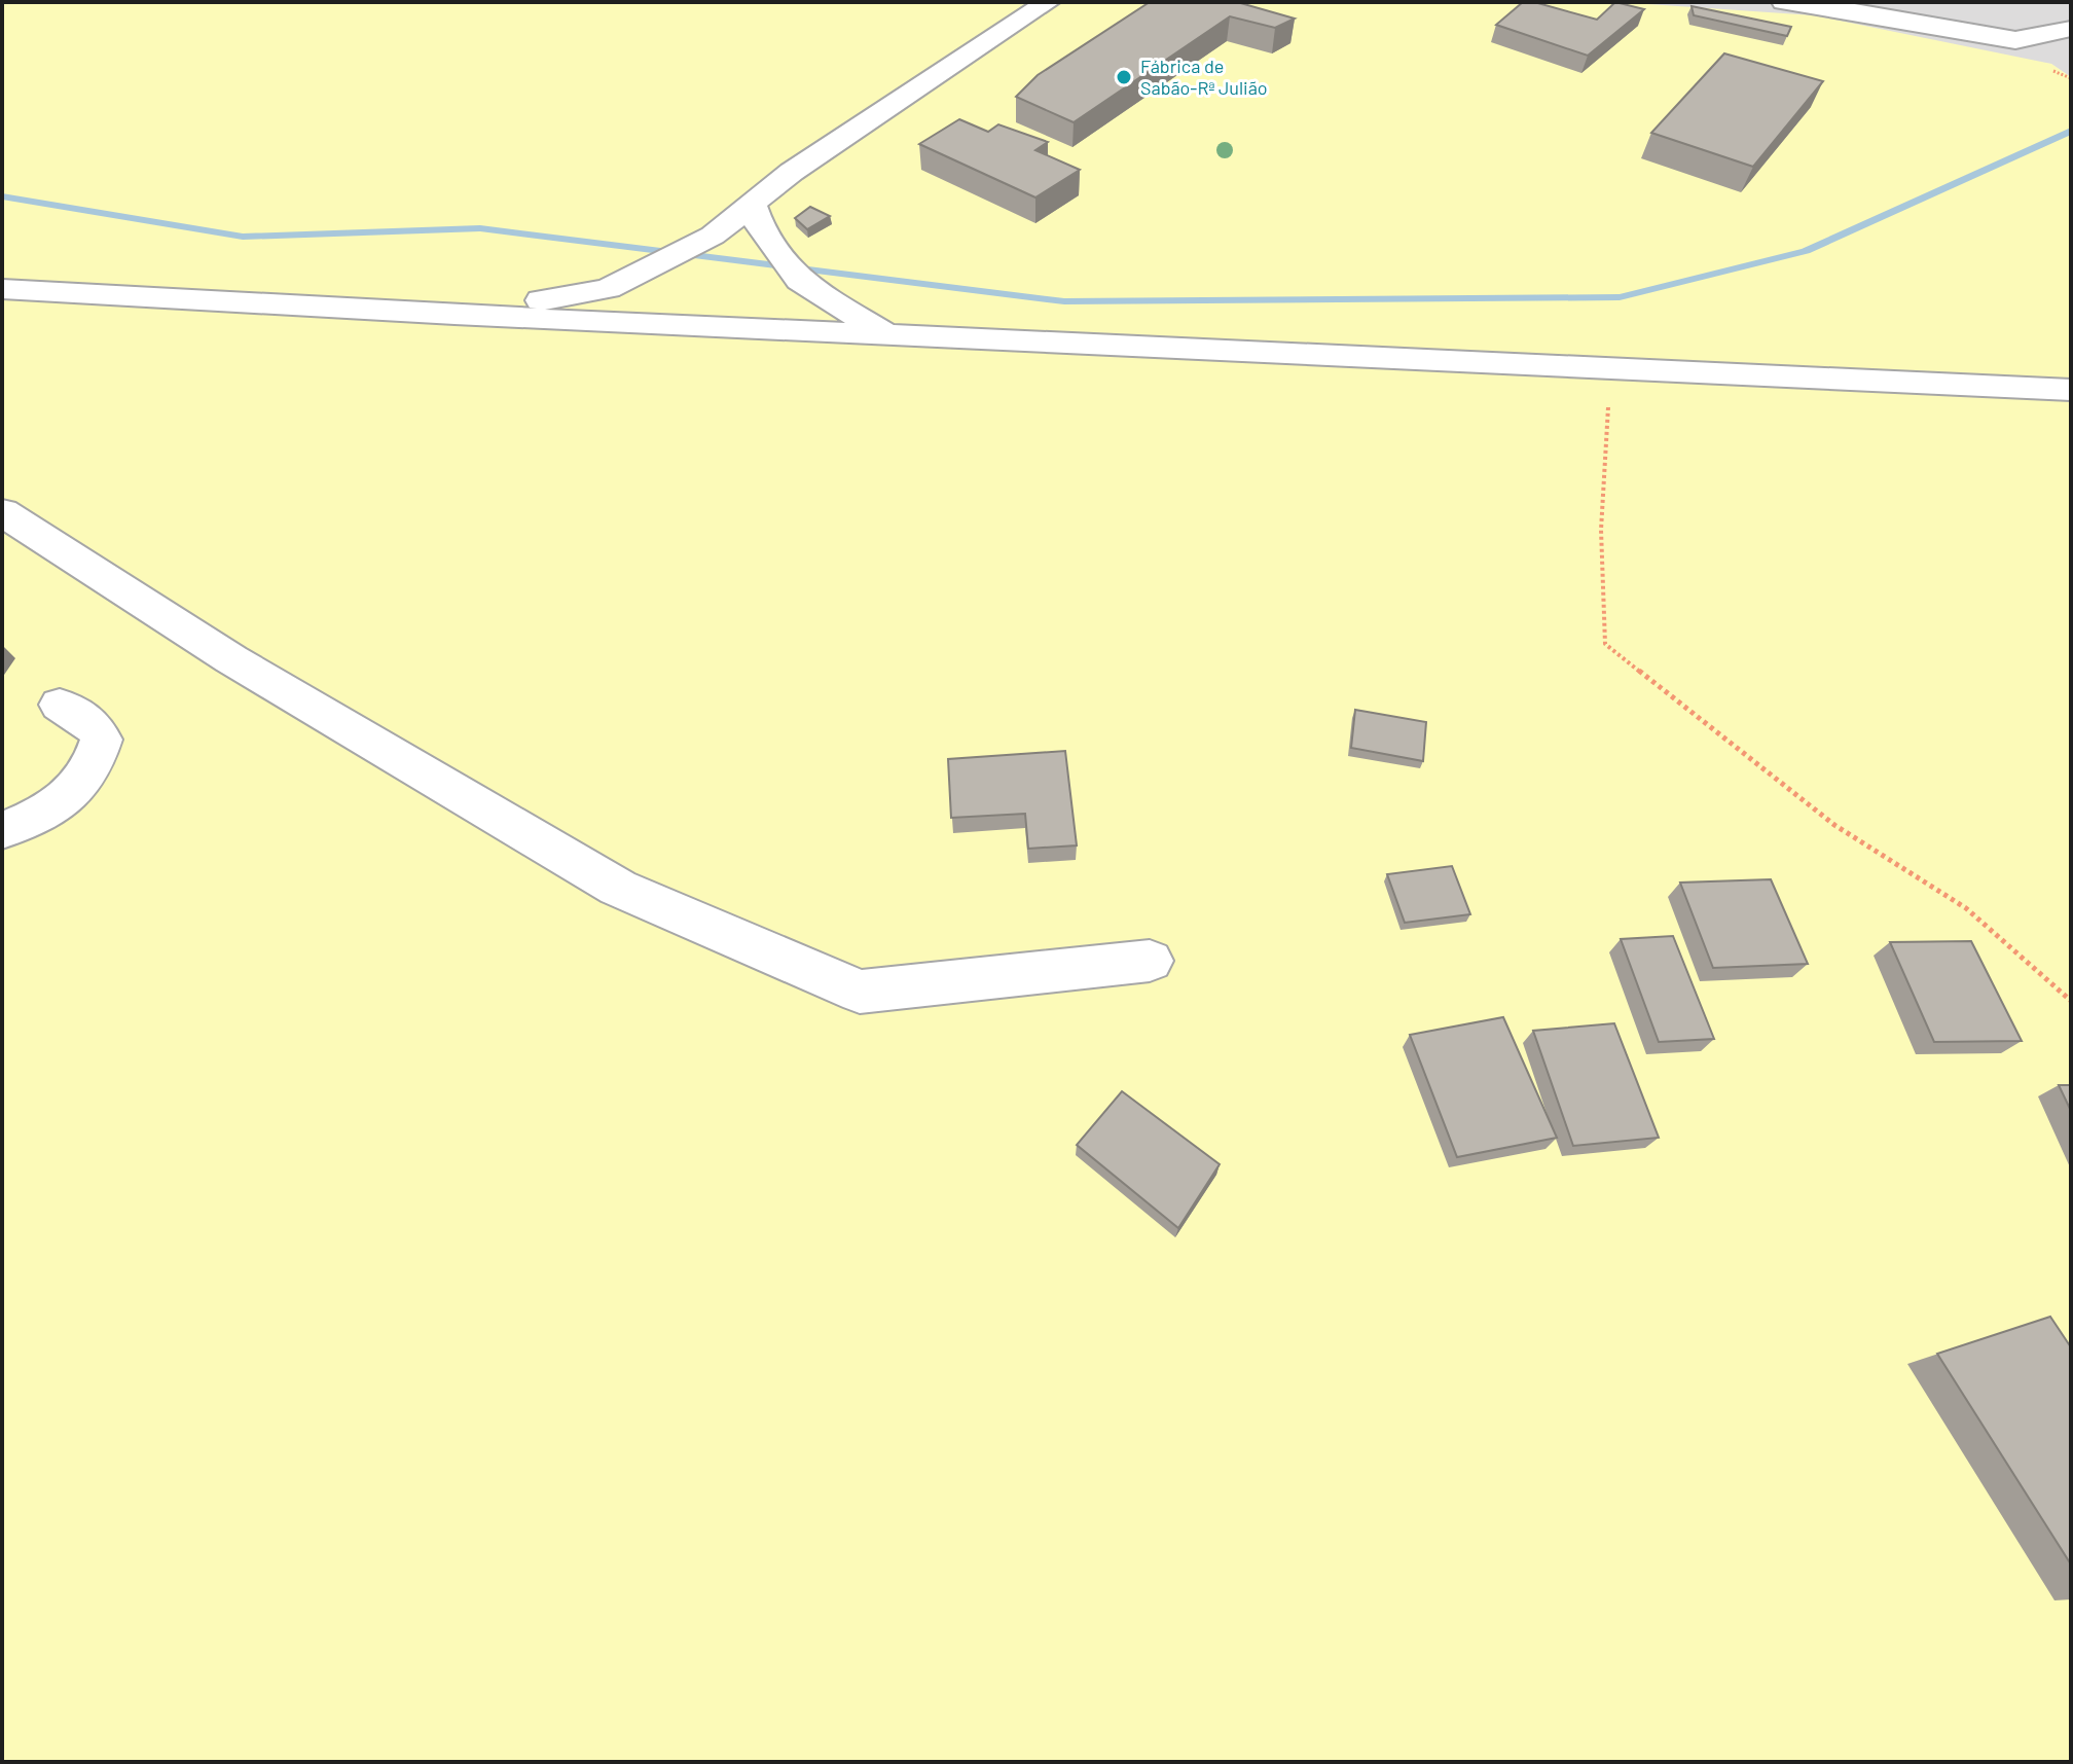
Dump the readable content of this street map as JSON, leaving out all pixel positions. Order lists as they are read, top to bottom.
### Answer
{
  "places": ["Fábrica de Sabão-Rª Julião"]
}
